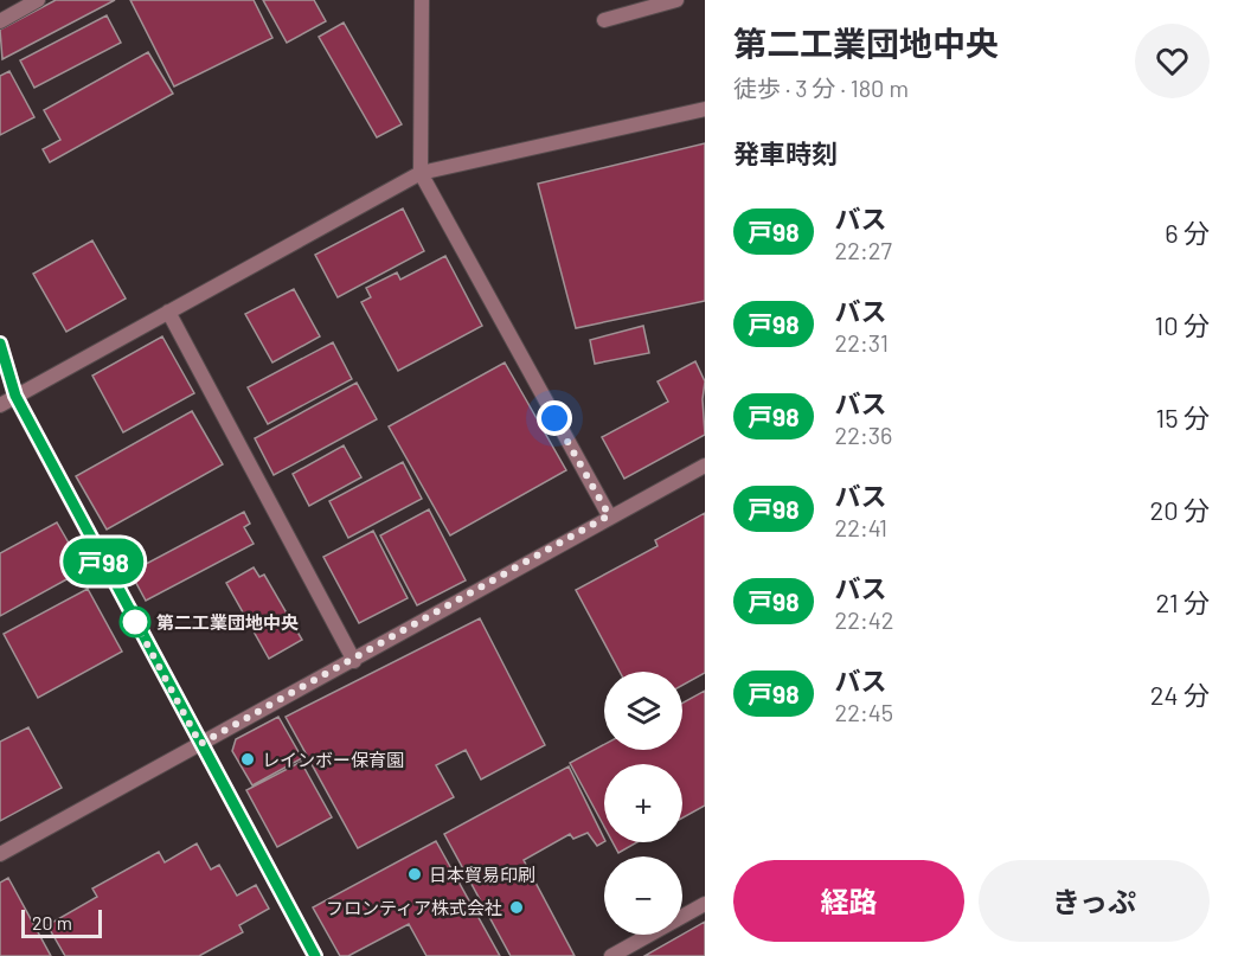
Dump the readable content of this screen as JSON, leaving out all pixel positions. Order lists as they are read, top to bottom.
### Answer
{
  "places": [
    "第二工業団地中央",
    "レインボー保育園",
    "日本貿易印刷",
    "フロンティア株式会社"
  ],
  "lines": ["bus line 戸98"],
  "scale_bar": "20 m",
  "page": {
    "on_map": "戸98",
    "heading": [
      ["第二工業団地中央", "徒歩 · 3 分 · 180 m"],
      "発車時刻"
    ],
    "list": [
      {
        "mark": "戸98",
        "name": "バス",
        "note": "22:27",
        "value": "6 分"
      },
      {
        "mark": "戸98",
        "name": "バス",
        "note": "22:31",
        "value": "10 分"
      },
      {
        "mark": "戸98",
        "name": "バス",
        "note": "22:36",
        "value": "15 分"
      },
      {
        "mark": "戸98",
        "name": "バス",
        "note": "22:41",
        "value": "20 分"
      },
      {
        "mark": "戸98",
        "name": "バス",
        "note": "22:42",
        "value": "21 分"
      },
      {
        "mark": "戸98",
        "name": "バス",
        "note": "22:45",
        "value": "24 分"
      }
    ],
    "map_buttons": ["+", "−"],
    "buttons": ["経路", "きっぷ"],
    "scale": "20 m"
  }
}
